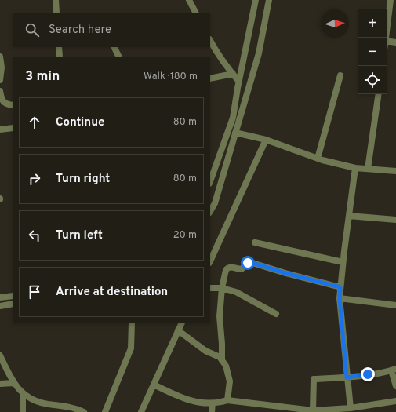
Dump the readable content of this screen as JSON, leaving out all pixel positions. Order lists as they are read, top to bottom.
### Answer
{
  "north": "right",
  "page": {
    "map_buttons": ["+", "−"],
    "search": "Search here",
    "heading": ["3 min", "Walk · 180 m"],
    "list": [
      ["Continue", "80 m"],
      ["Turn right", "80 m"],
      ["Turn left", "20 m"],
      "Arrive at destination"
    ]
  }
}
